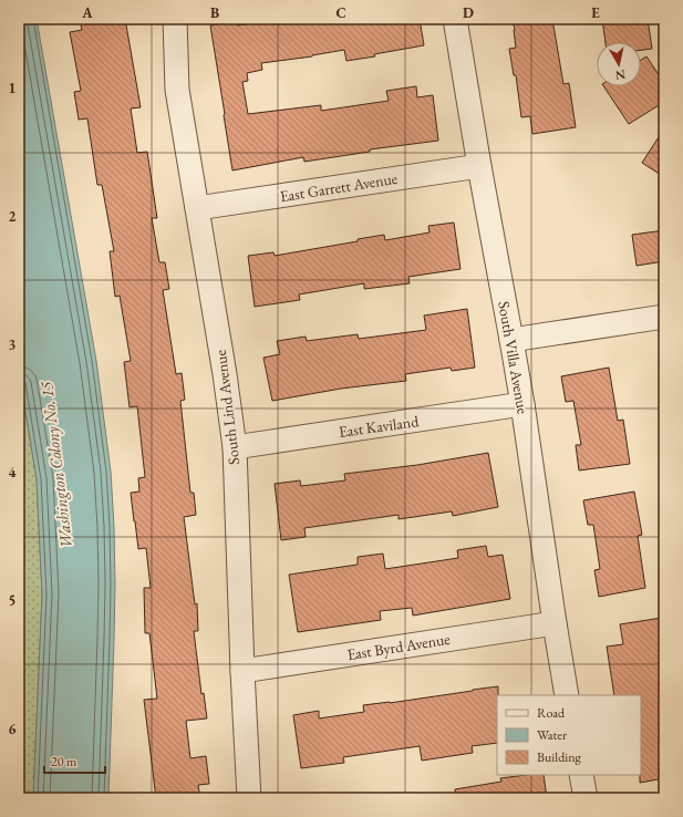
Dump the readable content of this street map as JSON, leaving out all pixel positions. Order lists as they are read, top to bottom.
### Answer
{
  "streets": {
    "street": [
      "East Garrett Avenue",
      "South Villa Avenue",
      "South Lind Avenue",
      "East Kaviland",
      "East Byrd Avenue"
    ]
  },
  "crossings": [
    ["East Garrett Avenue", "South Villa Avenue"],
    ["East Garrett Avenue", "South Lind Avenue"],
    ["South Villa Avenue", "East Kaviland"],
    ["South Villa Avenue", "East Byrd Avenue"],
    ["South Lind Avenue", "East Kaviland"],
    ["South Lind Avenue", "East Byrd Avenue"]
  ],
  "water": ["Washington Colony No. 15"],
  "legend": ["Road", "Water", "Building"],
  "scale_bar": "20 m",
  "north": "bottom",
  "grid": {
    "columns": [
      "A",
      "B",
      "C",
      "D",
      "E"
    ],
    "rows": [
      "1",
      "2",
      "3",
      "4",
      "5",
      "6"
    ]
  }
}
